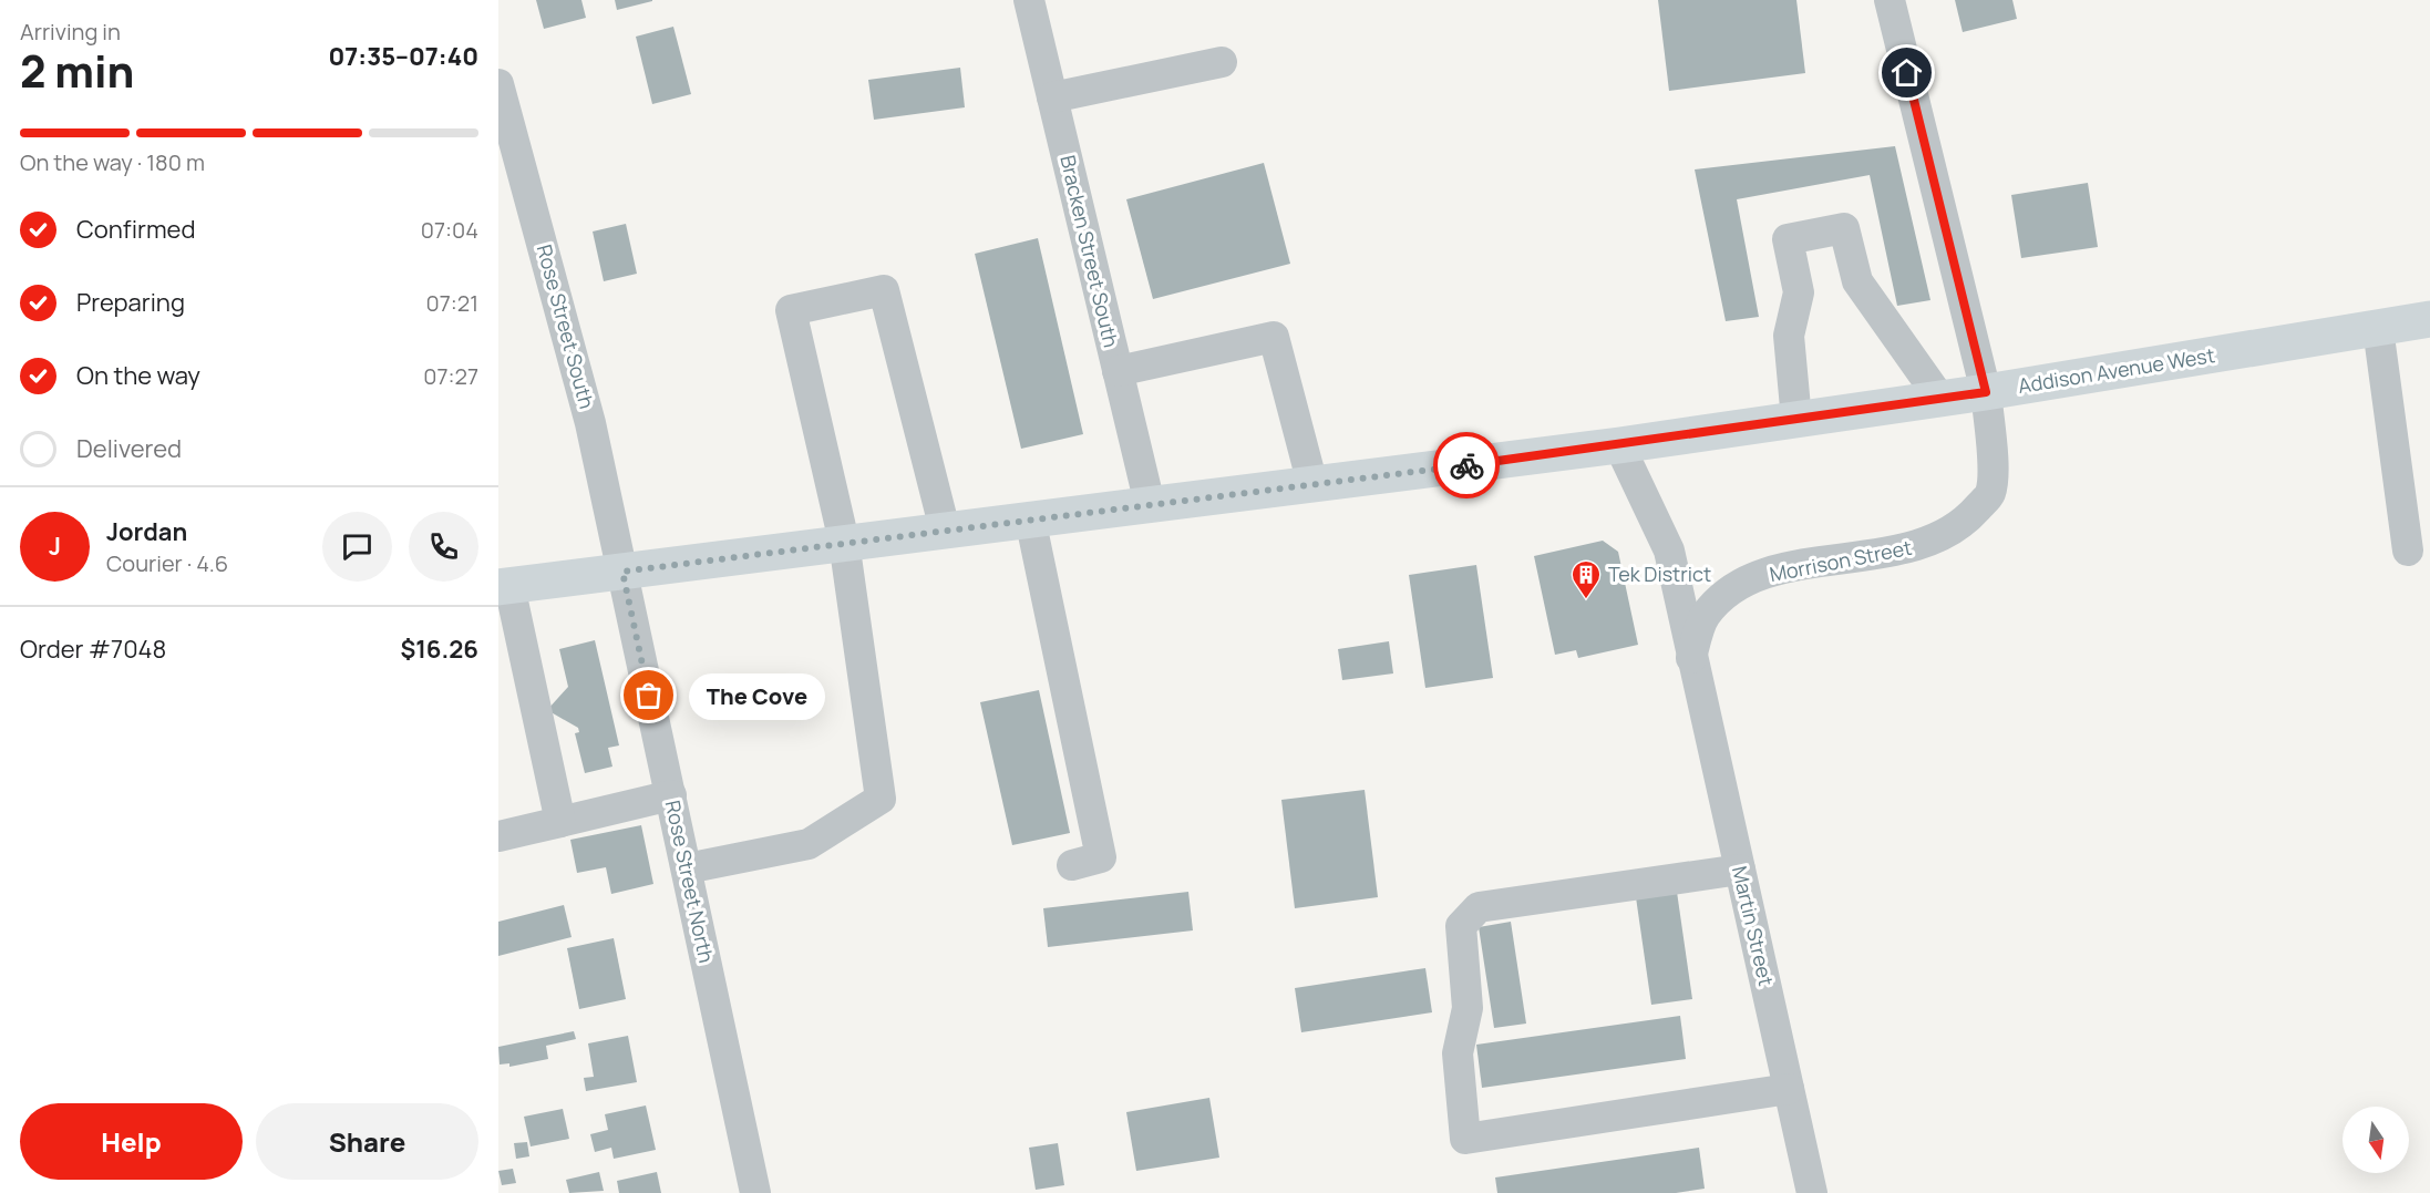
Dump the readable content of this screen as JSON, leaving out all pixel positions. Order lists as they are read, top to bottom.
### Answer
{
  "streets": {
    "main road": ["Addison Avenue West"],
    "street": [
      "Bracken Street South",
      "Rose Street South",
      "Morrison Street",
      "Rose Street North",
      "Martin Street"
    ]
  },
  "crossings": [
    ["Bracken Street South", "Addison Avenue West"],
    ["Rose Street South", "Addison Avenue West"],
    ["Rose Street South", "Rose Street North"],
    ["Addison Avenue West", "Morrison Street"],
    ["Addison Avenue West", "Rose Street North"],
    ["Addison Avenue West", "Martin Street"],
    ["Morrison Street", "Martin Street"]
  ],
  "places": {
    "building": ["Tek District"],
    "other": ["The Cove"]
  },
  "north": "bottom",
  "page": {
    "heading": ["2 min", "Arriving in", "07:35–07:40"],
    "panel": [
      "Jordan",
      "Courier · 4.6",
      "Order #7048",
      "$16.26"
    ],
    "bar": "On the way · 180 m",
    "list": [
      ["Confirmed", "07:04"],
      ["Preparing", "07:21"],
      ["On the way", "07:27"],
      "Delivered"
    ],
    "round": "J",
    "bubble": "The Cove",
    "buttons": ["Help", "Share"]
  }
}
